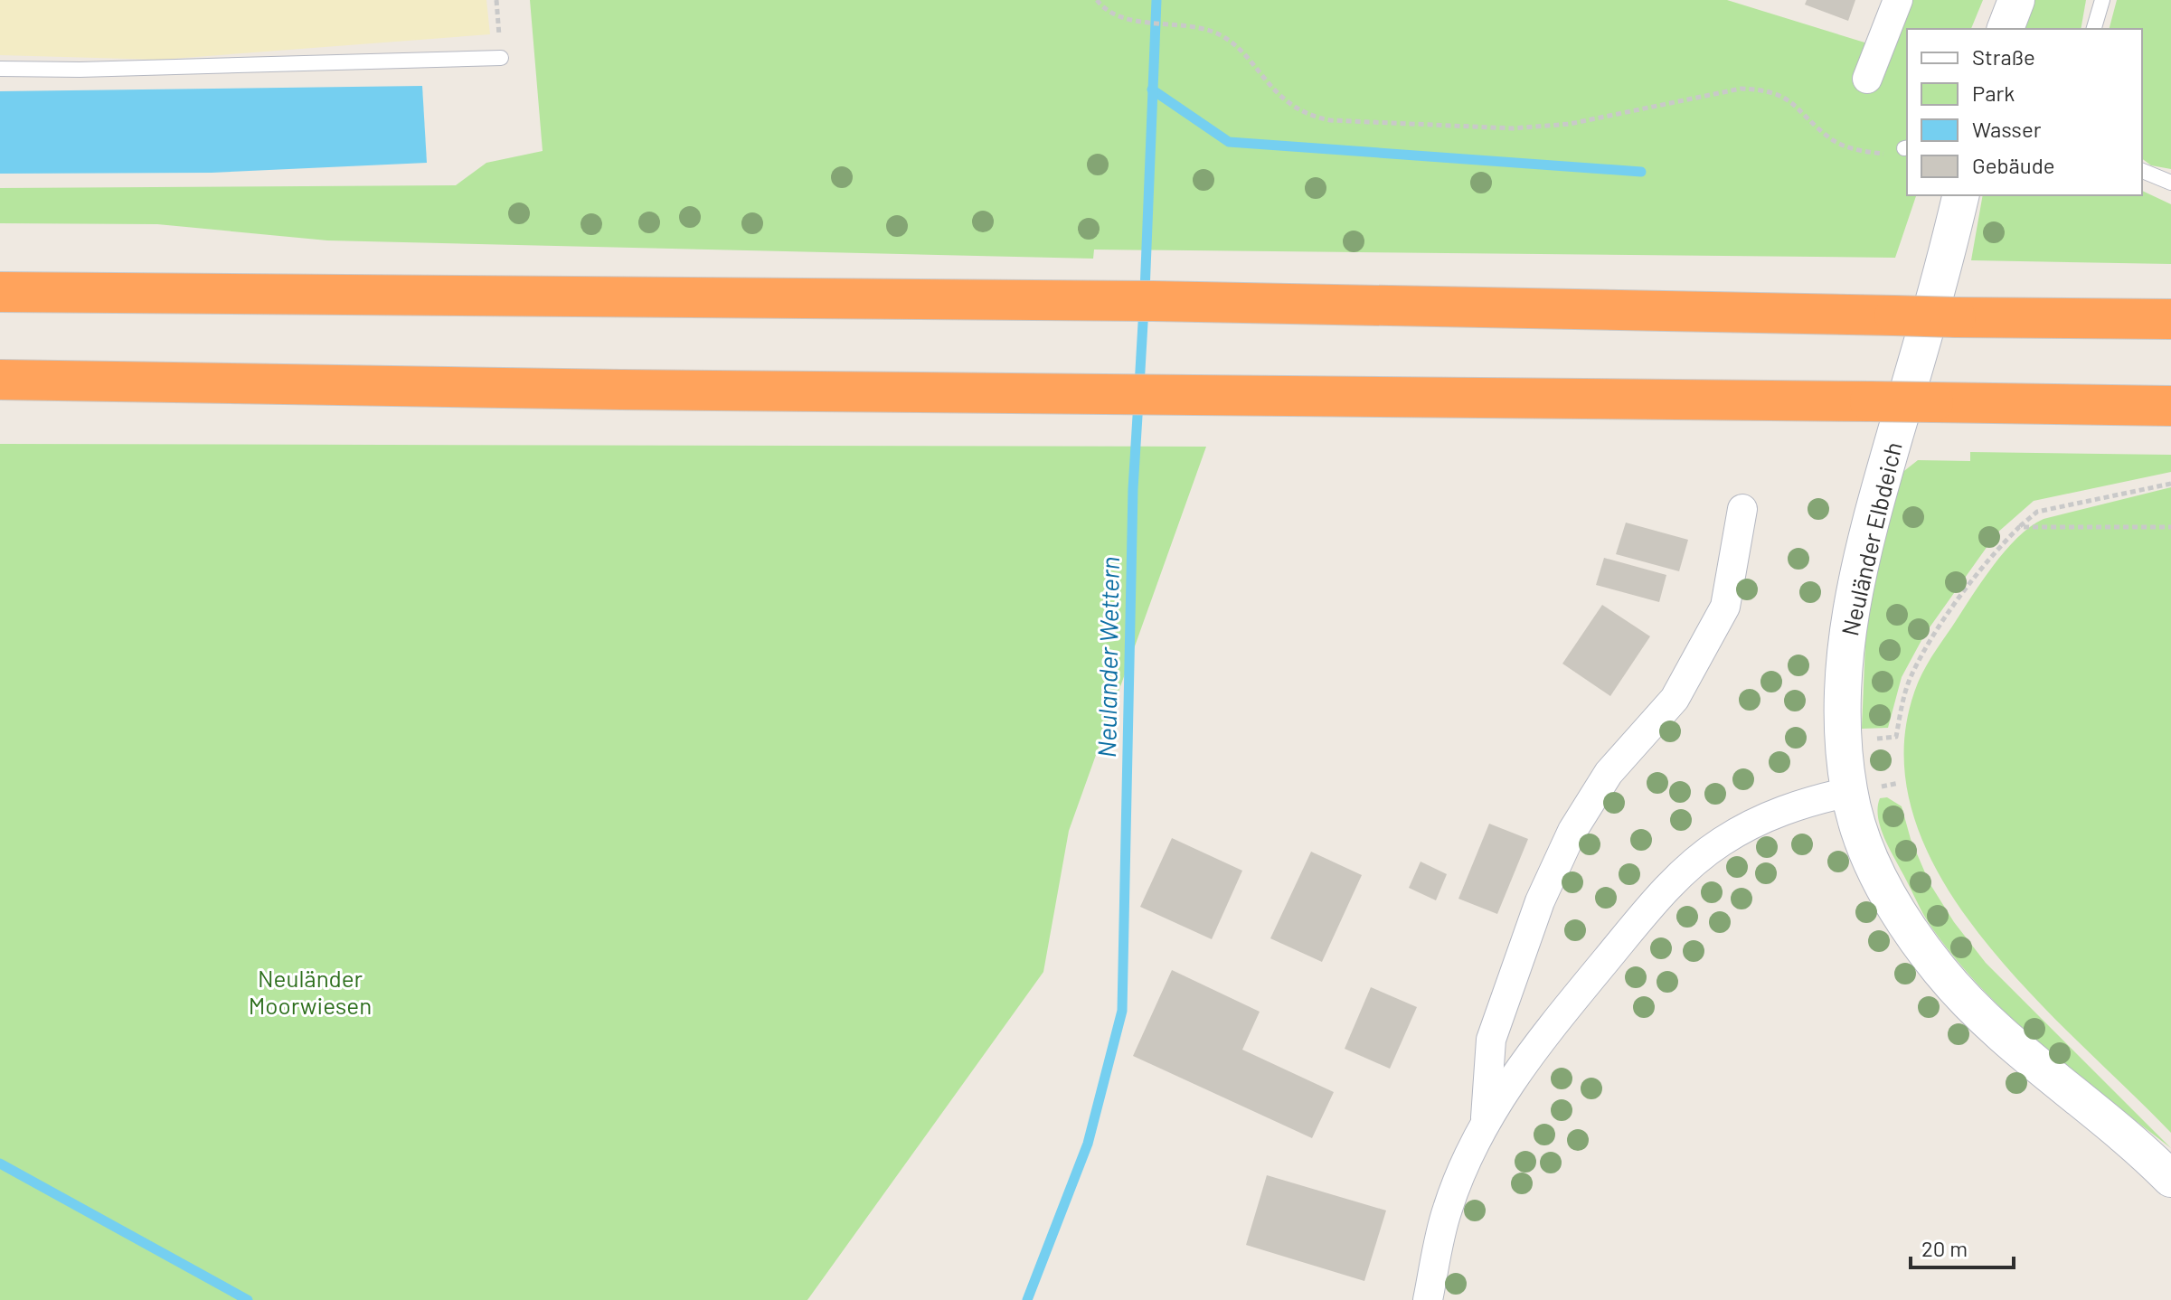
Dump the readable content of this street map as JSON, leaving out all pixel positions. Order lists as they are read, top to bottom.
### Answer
{
  "streets": {
    "street": ["Neuländer Elbdeich"]
  },
  "water": ["Neulander Wettern"],
  "parks": ["Neuländer Moorwiesen"],
  "legend": [
    "Straße",
    "Park",
    "Wasser",
    "Gebäude"
  ],
  "scale_bar": "20 m"
}
